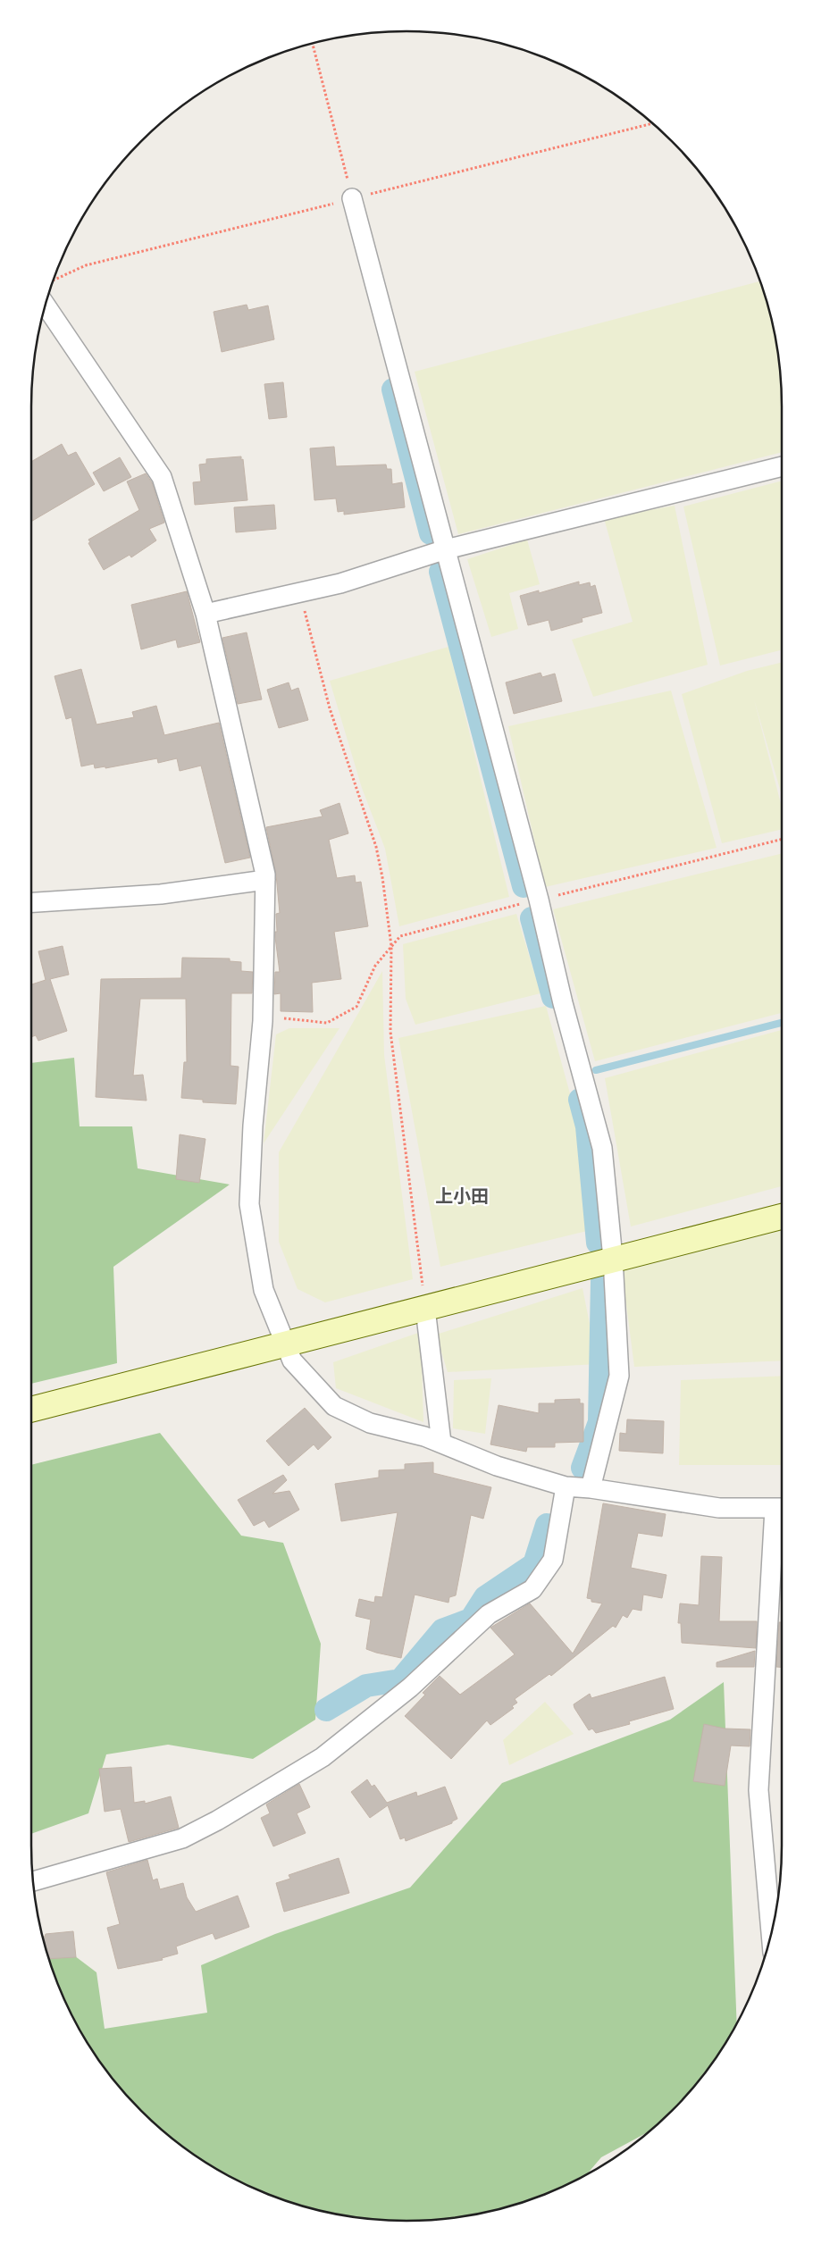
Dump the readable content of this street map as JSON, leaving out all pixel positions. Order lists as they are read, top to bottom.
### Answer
{
  "districts": ["上小田"]
}
